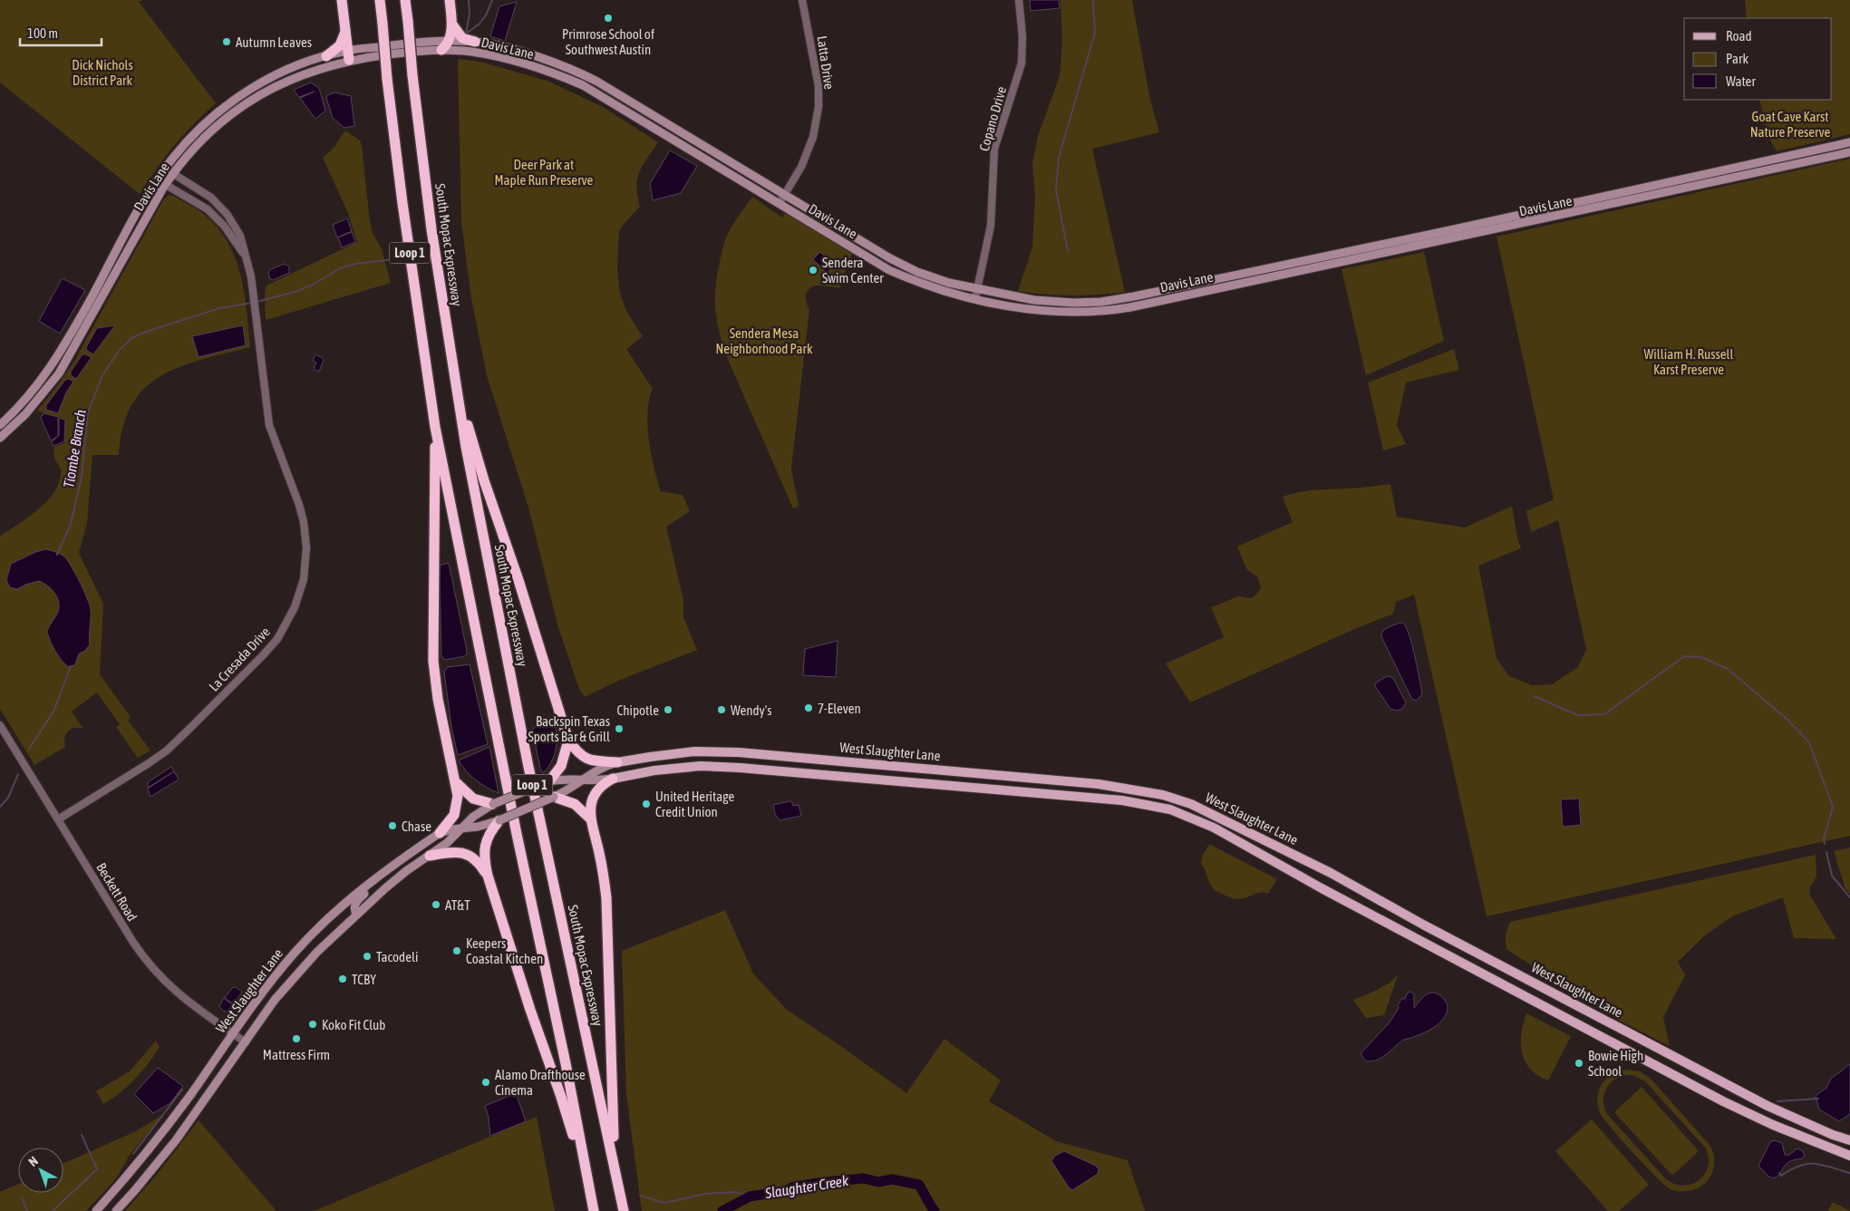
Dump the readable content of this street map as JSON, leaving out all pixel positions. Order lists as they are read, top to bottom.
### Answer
{
  "streets": {
    "highway": ["South Mopac Expressway", "Loop 1"],
    "main road": ["Davis Lane", "West Slaughter Lane"],
    "street": [
      "Latta Drive",
      "Copano Drive",
      "La Cresada Drive",
      "Beckett Road"
    ]
  },
  "crossings": [
    ["Davis Lane", "Latta Drive"],
    ["Davis Lane", "Copano Drive"],
    ["Davis Lane", "La Cresada Drive"],
    ["La Cresada Drive", "Beckett Road"],
    ["West Slaughter Lane", "Beckett Road"]
  ],
  "water": ["Tiombe Branch", "Slaughter Creek"],
  "parks": [
    "Dick Nichols District Park",
    "Goat Cave Karst Nature Preserve",
    "Deer Park at Maple Run Preserve",
    "Sendera Mesa Neighborhood Park",
    "William H. Russell Karst Preserve"
  ],
  "places": [
    "Primrose School of Southwest Austin",
    "Autumn Leaves",
    "Sendera Swim Center",
    "7-Eleven",
    "Chipotle",
    "Wendy's",
    "Backspin Texas Sports Bar & Grill",
    "United Heritage Credit Union",
    "Chase",
    "AT&T",
    "Keepers Coastal Kitchen",
    "Tacodeli",
    "TCBY",
    "Koko Fit Club",
    "Mattress Firm",
    "Bowie High School",
    "Alamo Drafthouse Cinema"
  ],
  "legend": ["Road", "Park", "Water"],
  "scale_bar": "100 m",
  "north": "top left"
}
